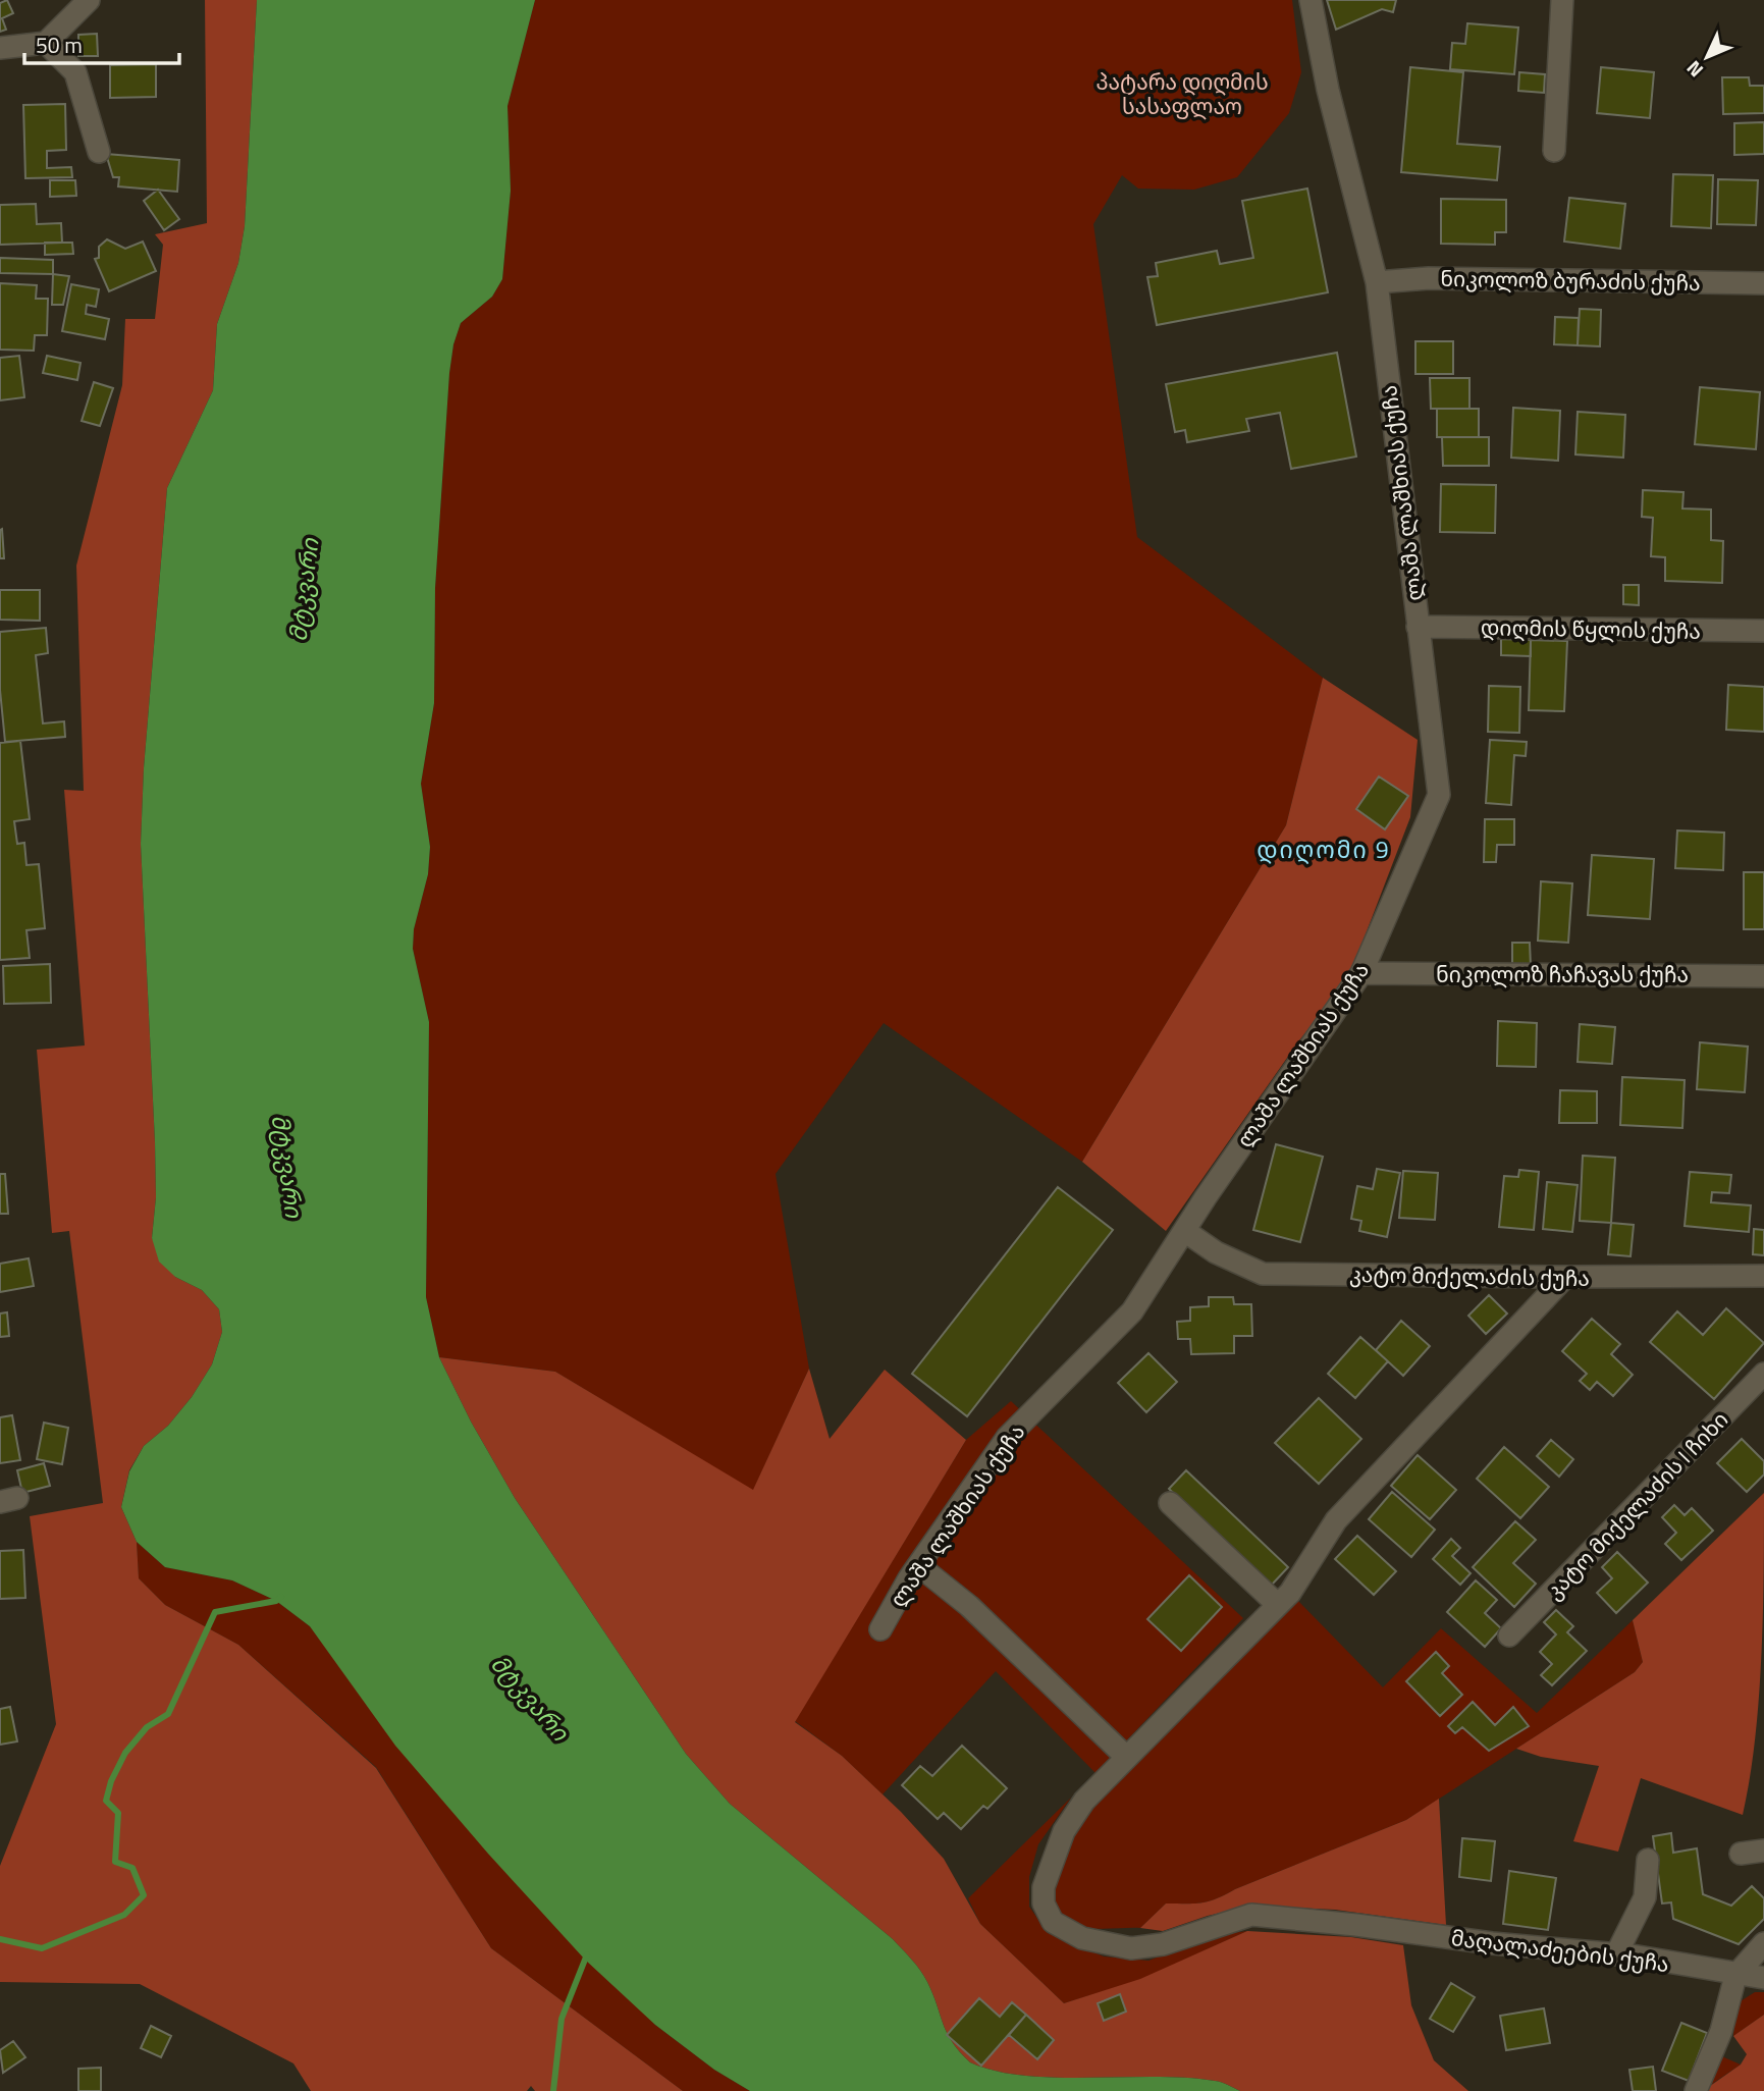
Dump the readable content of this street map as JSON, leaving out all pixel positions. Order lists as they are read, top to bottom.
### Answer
{
  "streets": {
    "street": [
      "ნიკოლოზ ბურაძის ქუჩა",
      "ლაშა ლაშხიას ქუჩა",
      "დიღმის წყლის ქუჩა",
      "ნიკოლოზ ჩაჩავას ქუჩა",
      "კატო მიქელაძის ქუჩა",
      "კატო მიქელაძის I ჩიხი",
      "მაღალაძეების ქუჩა"
    ]
  },
  "crossings": [
    ["ნიკოლოზ ბურაძის ქუჩა", "ლაშა ლაშხიას ქუჩა"],
    ["ლაშა ლაშხიას ქუჩა", "დიღმის წყლის ქუჩა"],
    ["ლაშა ლაშხიას ქუჩა", "ნიკოლოზ ჩაჩავას ქუჩა"],
    ["ლაშა ლაშხიას ქუჩა", "კატო მიქელაძის ქუჩა"],
    ["კატო მიქელაძის ქუჩა", "მაღალაძეების ქუჩა"]
  ],
  "districts": ["დიღომი 9"],
  "water": ["მტკვარი"],
  "parks": ["პატარა დიღმის სასაფლაო"],
  "scale_bar": "50 m",
  "north": "bottom left"
}
